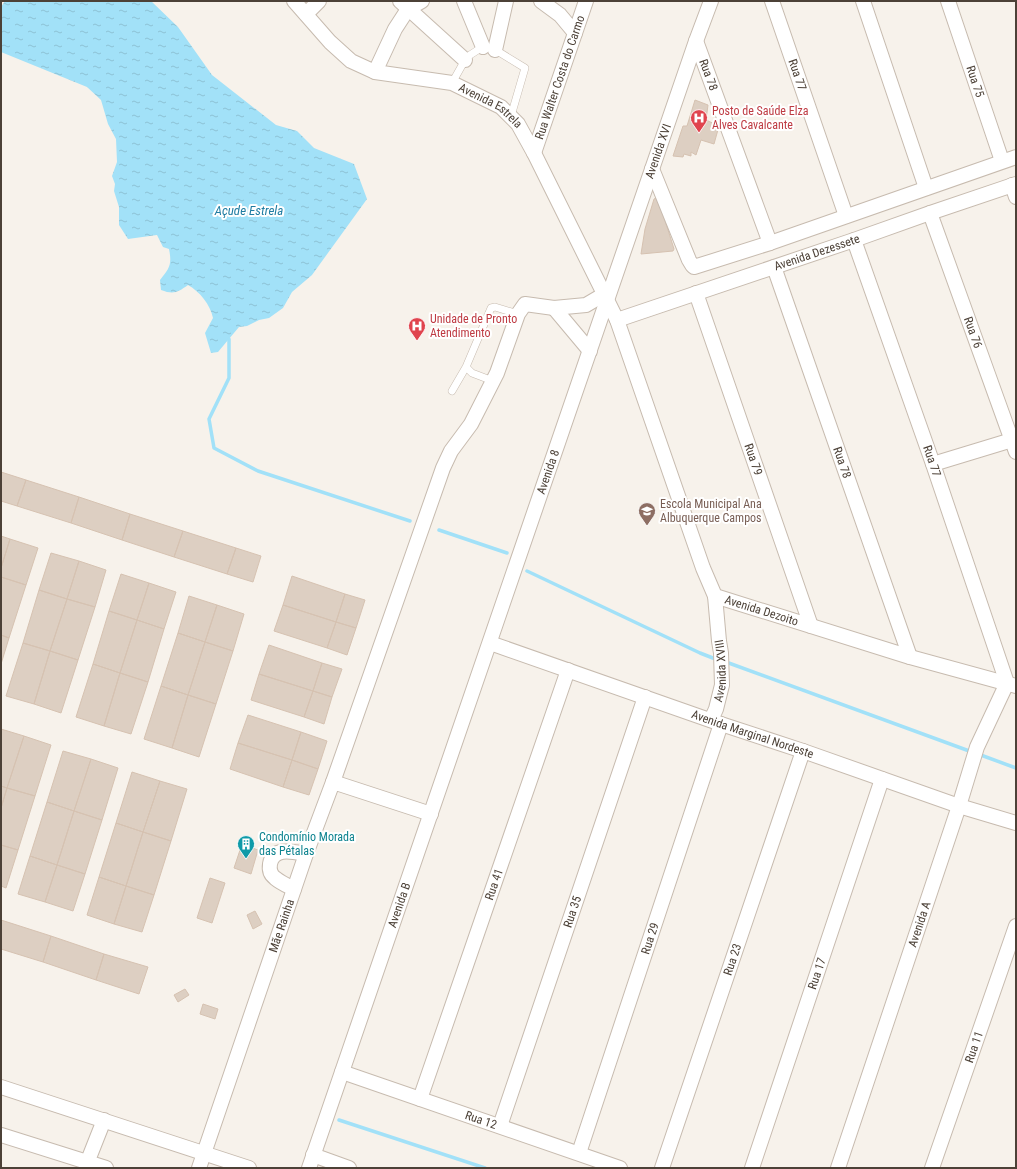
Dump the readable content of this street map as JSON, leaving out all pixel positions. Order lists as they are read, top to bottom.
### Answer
{
  "streets": {
    "street": [
      "Rua 77",
      "Rua 78",
      "Rua Walter Costa do Carmo",
      "Rua 75",
      "Avenida Estrela",
      "Avenida XVI",
      "Avenida Dezessete",
      "Rua 76",
      "Rua 79",
      "Avenida 8",
      "Avenida Dezoito",
      "Avenida XVIII",
      "Avenida Marginal Nordeste",
      "Rua 41",
      "Avenida B",
      "Rua 35",
      "Avenida A",
      "Mãe Rainha",
      "Rua 29",
      "Rua 23",
      "Rua 17",
      "Rua 11",
      "Rua 12"
    ]
  },
  "crossings": [
    ["Rua 77", "Avenida Dezessete"],
    ["Rua 77", "Avenida Dezoito"],
    ["Rua 77", "Avenida A"],
    ["Rua 78", "Avenida XVI"],
    ["Rua 78", "Avenida Dezessete"],
    ["Rua 78", "Avenida Dezoito"],
    ["Rua Walter Costa do Carmo", "Avenida Estrela"],
    ["Rua 75", "Avenida Dezessete"],
    ["Avenida Estrela", "Avenida XVI"],
    ["Avenida Estrela", "Avenida 8"],
    ["Avenida Estrela", "Avenida Dezoito"],
    ["Avenida XVI", "Avenida Dezessete"],
    ["Avenida XVI", "Avenida 8"],
    ["Avenida XVI", "Avenida Dezoito"],
    ["Avenida Dezessete", "Rua 76"],
    ["Avenida Dezessete", "Rua 79"],
    ["Avenida Dezessete", "Avenida Dezoito"],
    ["Rua 79", "Avenida Dezoito"],
    ["Avenida 8", "Avenida Dezoito"],
    ["Avenida 8", "Avenida Marginal Nordeste"],
    ["Avenida 8", "Avenida B"],
    ["Avenida Dezoito", "Avenida XVIII"],
    ["Avenida Dezoito", "Avenida A"],
    ["Avenida XVIII", "Avenida Marginal Nordeste"],
    ["Avenida XVIII", "Rua 29"],
    ["Avenida Marginal Nordeste", "Rua 41"],
    ["Avenida Marginal Nordeste", "Avenida B"],
    ["Avenida Marginal Nordeste", "Rua 35"],
    ["Avenida Marginal Nordeste", "Avenida A"],
    ["Avenida Marginal Nordeste", "Rua 29"],
    ["Avenida Marginal Nordeste", "Rua 23"],
    ["Avenida Marginal Nordeste", "Rua 17"],
    ["Rua 41", "Rua 12"],
    ["Avenida B", "Rua 12"],
    ["Rua 35", "Rua 12"],
    ["Rua 29", "Rua 12"]
  ],
  "water": ["Açude Estrela"],
  "places": {
    "hospital": ["Posto de Saúde Elza Alves Cavalcante", "Unidade de Pronto Atendimento"],
    "school or university": ["Escola Municipal Ana Albuquerque Campos"],
    "building": ["Condomínio Morada das Pétalas"]
  }
}
